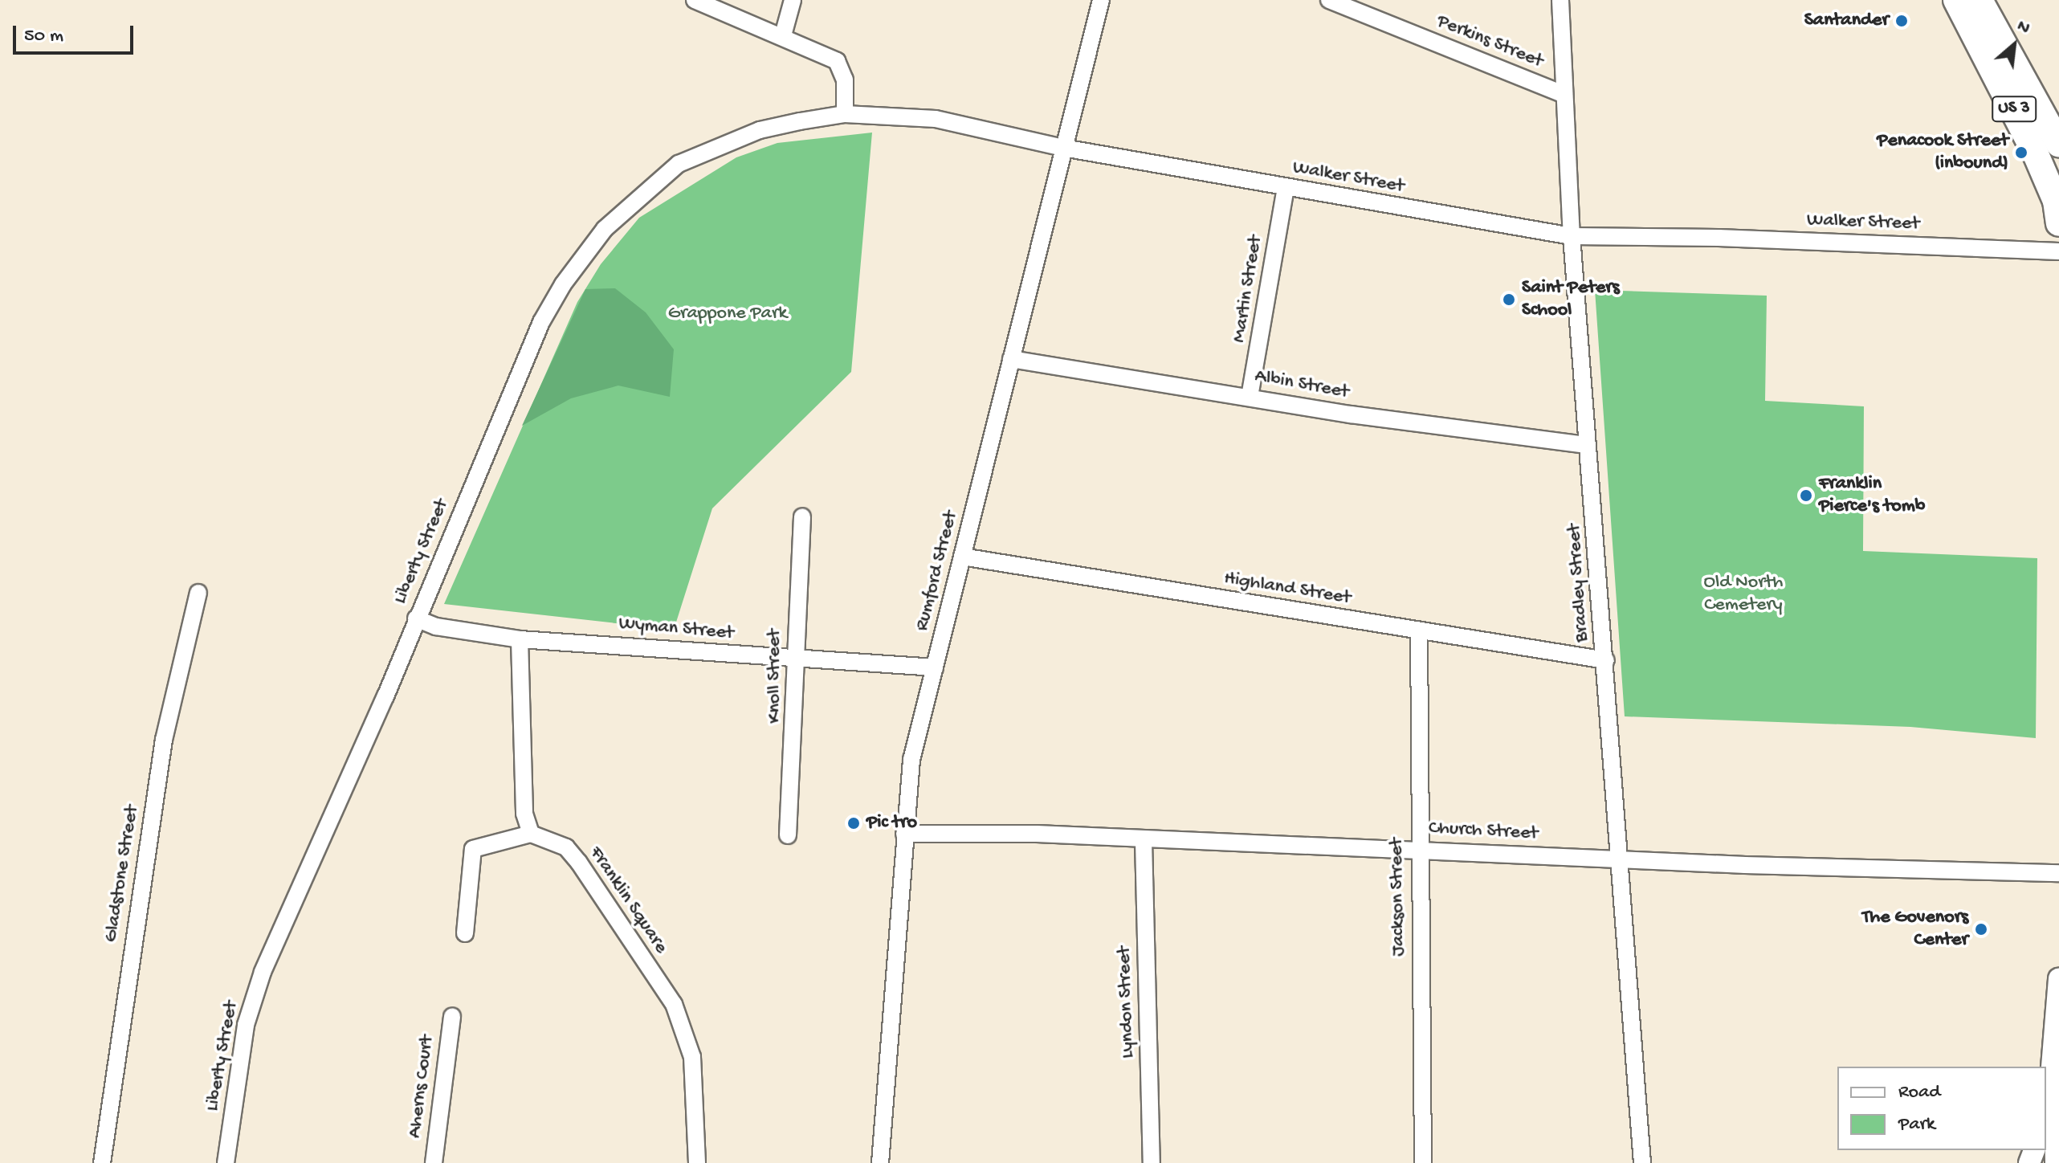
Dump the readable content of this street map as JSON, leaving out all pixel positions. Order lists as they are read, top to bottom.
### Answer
{
  "streets": {
    "main road": ["US 3"],
    "street": [
      "Perkins Street",
      "Walker Street",
      "Martin Street",
      "Albin Street",
      "Liberty Street",
      "Rumford Street",
      "Bradley Street",
      "Highland Street",
      "Wyman Street",
      "Knoll Street",
      "Church Street",
      "Gladstone Street",
      "Jackson Street",
      "Franklin Square",
      "Lyndon Street",
      "Aherns Court"
    ]
  },
  "crossings": [
    ["Perkins Street", "Bradley Street"],
    ["Walker Street", "Martin Street"],
    ["Walker Street", "Liberty Street"],
    ["Walker Street", "Rumford Street"],
    ["Walker Street", "Bradley Street"],
    ["Martin Street", "Albin Street"],
    ["Albin Street", "Rumford Street"],
    ["Albin Street", "Bradley Street"],
    ["Liberty Street", "Wyman Street"],
    ["Rumford Street", "Highland Street"],
    ["Rumford Street", "Wyman Street"],
    ["Rumford Street", "Church Street"],
    ["Bradley Street", "Highland Street"],
    ["Bradley Street", "Church Street"],
    ["Highland Street", "Jackson Street"],
    ["Wyman Street", "Knoll Street"],
    ["Church Street", "Jackson Street"],
    ["Church Street", "Lyndon Street"]
  ],
  "parks": ["Grappone Park", "Old North Cemetery"],
  "places": [
    "Santander",
    "Penacook Street (inbound)",
    "Saint Peters School",
    "Franklin Pierce's tomb",
    "Pic tro",
    "The Govenors Center"
  ],
  "legend": ["Road", "Park"],
  "scale_bar": "50 m",
  "north": "top right"
}
